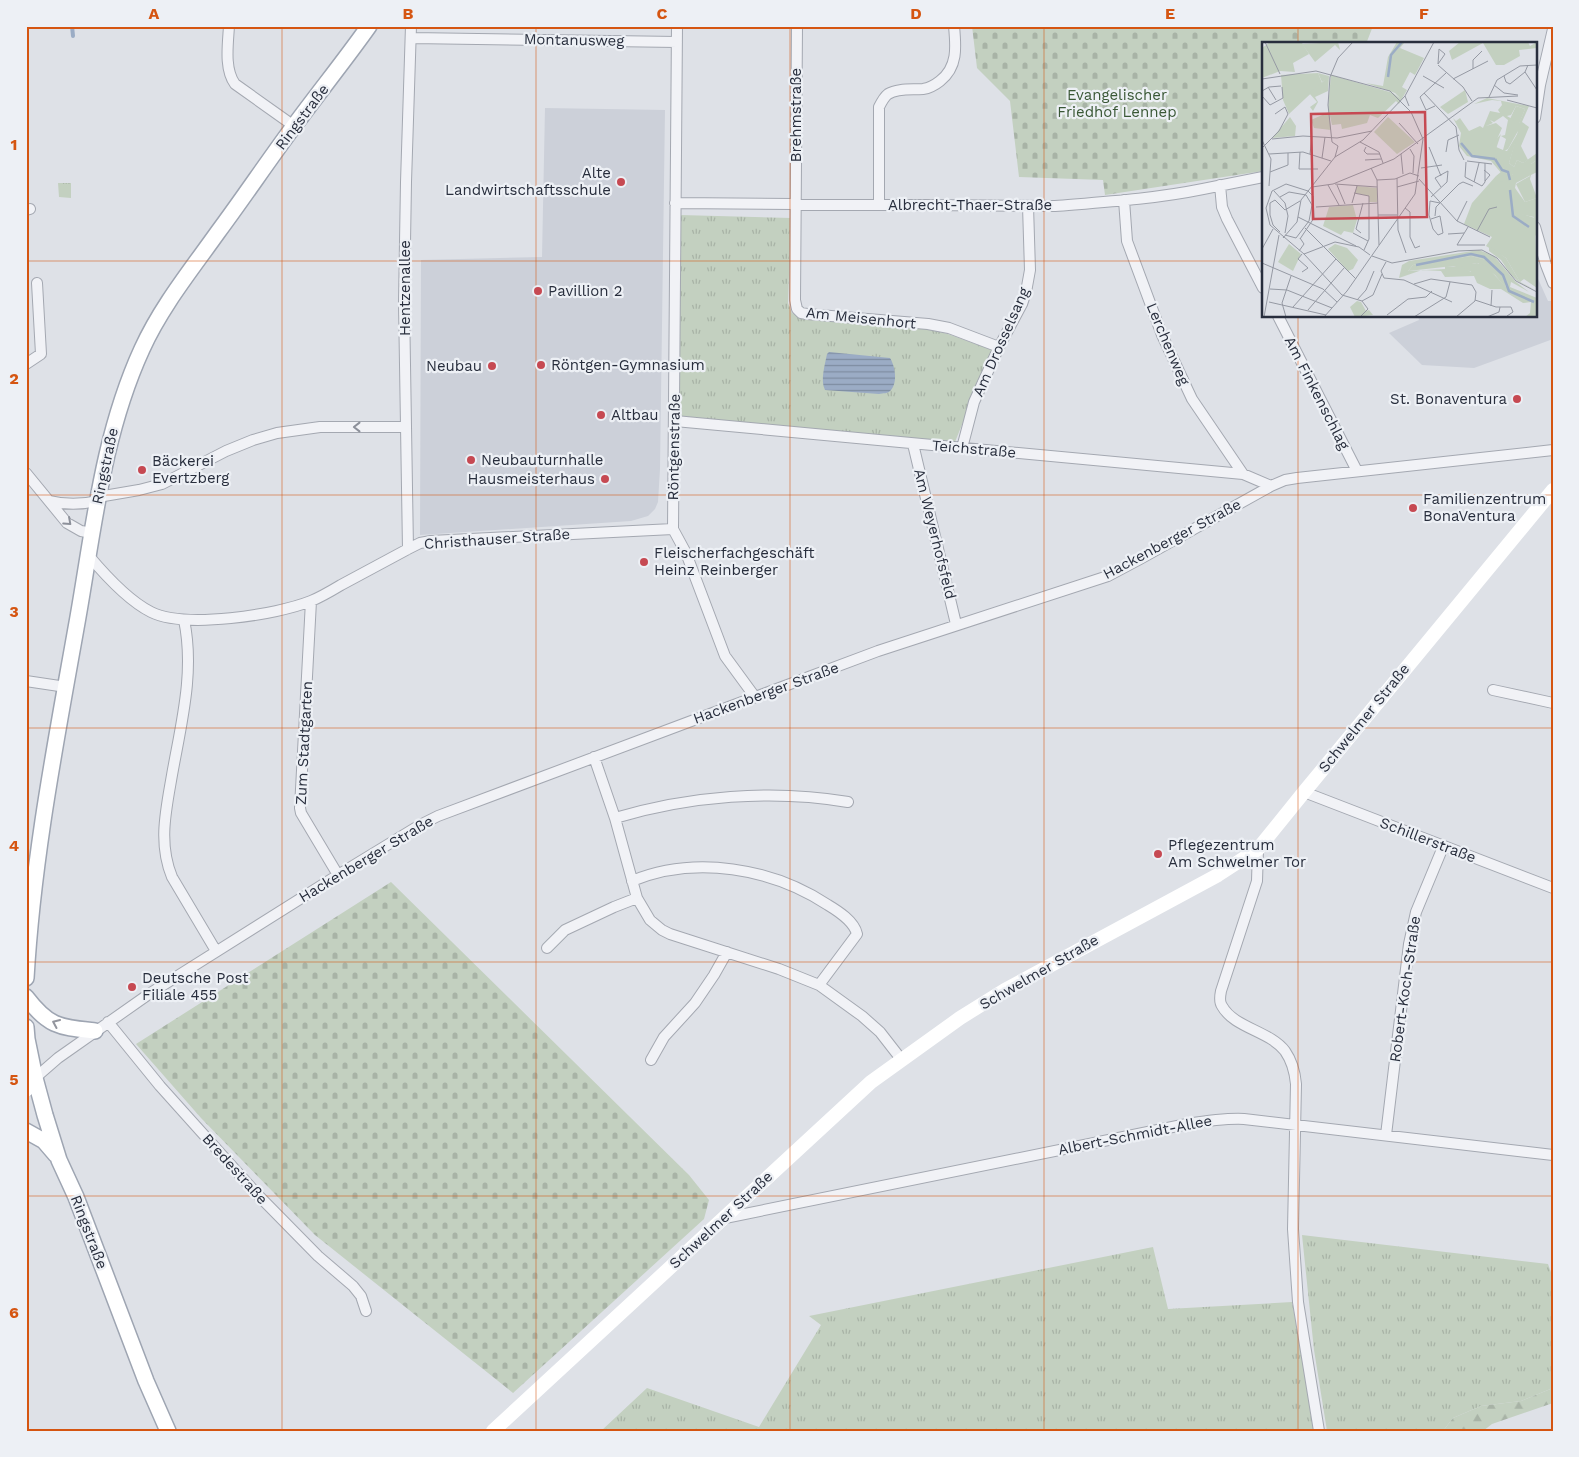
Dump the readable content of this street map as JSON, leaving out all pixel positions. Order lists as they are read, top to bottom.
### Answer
{
  "streets": {
    "main road": ["Ringstraße"],
    "street": [
      "Montanusweg",
      "Brehmstraße",
      "Albrecht-Thaer-Straße",
      "Hentzenallee",
      "Am Meisenhort",
      "Am Drosselsang",
      "Lerchenweg",
      "Am Finkenschlag",
      "Röntgenstraße",
      "Teichstraße",
      "Am Weyerhofsfeld",
      "Christhauser Straße",
      "Hackenberger Straße",
      "Schwelmer Straße",
      "Zum Stadtgarten",
      "Schillerstraße",
      "Robert-Koch-Straße",
      "Albert-Schmidt-Allee",
      "Bredestraße"
    ]
  },
  "crossings": [
    ["Montanusweg", "Hentzenallee"],
    ["Montanusweg", "Röntgenstraße"],
    ["Brehmstraße", "Albrecht-Thaer-Straße"],
    ["Brehmstraße", "Am Meisenhort"],
    ["Ringstraße", "Christhauser Straße"],
    ["Ringstraße", "Hackenberger Straße"],
    ["Albrecht-Thaer-Straße", "Am Meisenhort"],
    ["Albrecht-Thaer-Straße", "Am Drosselsang"],
    ["Albrecht-Thaer-Straße", "Lerchenweg"],
    ["Albrecht-Thaer-Straße", "Röntgenstraße"],
    ["Hentzenallee", "Christhauser Straße"],
    ["Am Meisenhort", "Am Drosselsang"],
    ["Am Drosselsang", "Teichstraße"],
    ["Lerchenweg", "Teichstraße"],
    ["Am Finkenschlag", "Hackenberger Straße"],
    ["Röntgenstraße", "Teichstraße"],
    ["Röntgenstraße", "Christhauser Straße"],
    ["Röntgenstraße", "Hackenberger Straße"],
    ["Teichstraße", "Am Weyerhofsfeld"],
    ["Teichstraße", "Hackenberger Straße"],
    ["Am Weyerhofsfeld", "Hackenberger Straße"],
    ["Christhauser Straße", "Zum Stadtgarten"],
    ["Hackenberger Straße", "Zum Stadtgarten"],
    ["Hackenberger Straße", "Bredestraße"],
    ["Schwelmer Straße", "Schillerstraße"],
    ["Schwelmer Straße", "Albert-Schmidt-Allee"],
    ["Schillerstraße", "Robert-Koch-Straße"],
    ["Robert-Koch-Straße", "Albert-Schmidt-Allee"]
  ],
  "parks": ["Evangelischer Friedhof Lennep"],
  "places": [
    "Alte Landwirtschaftsschule",
    "Pavillion 2",
    "Röntgen-Gymnasium",
    "Neubau",
    "St. Bonaventura",
    "Altbau",
    "Neubauturnhalle",
    "Bäckerei Evertzberg",
    "Hausmeisterhaus",
    "Familienzentrum BonaVentura",
    "Fleischerfachgeschäft Heinz Reinberger",
    "Pflegezentrum Am Schwelmer Tor",
    "Deutsche Post Filiale 455"
  ],
  "grid": {
    "columns": [
      "A",
      "B",
      "C",
      "D",
      "E",
      "F"
    ],
    "rows": [
      "1",
      "2",
      "3",
      "4",
      "5",
      "6"
    ]
  }
}
